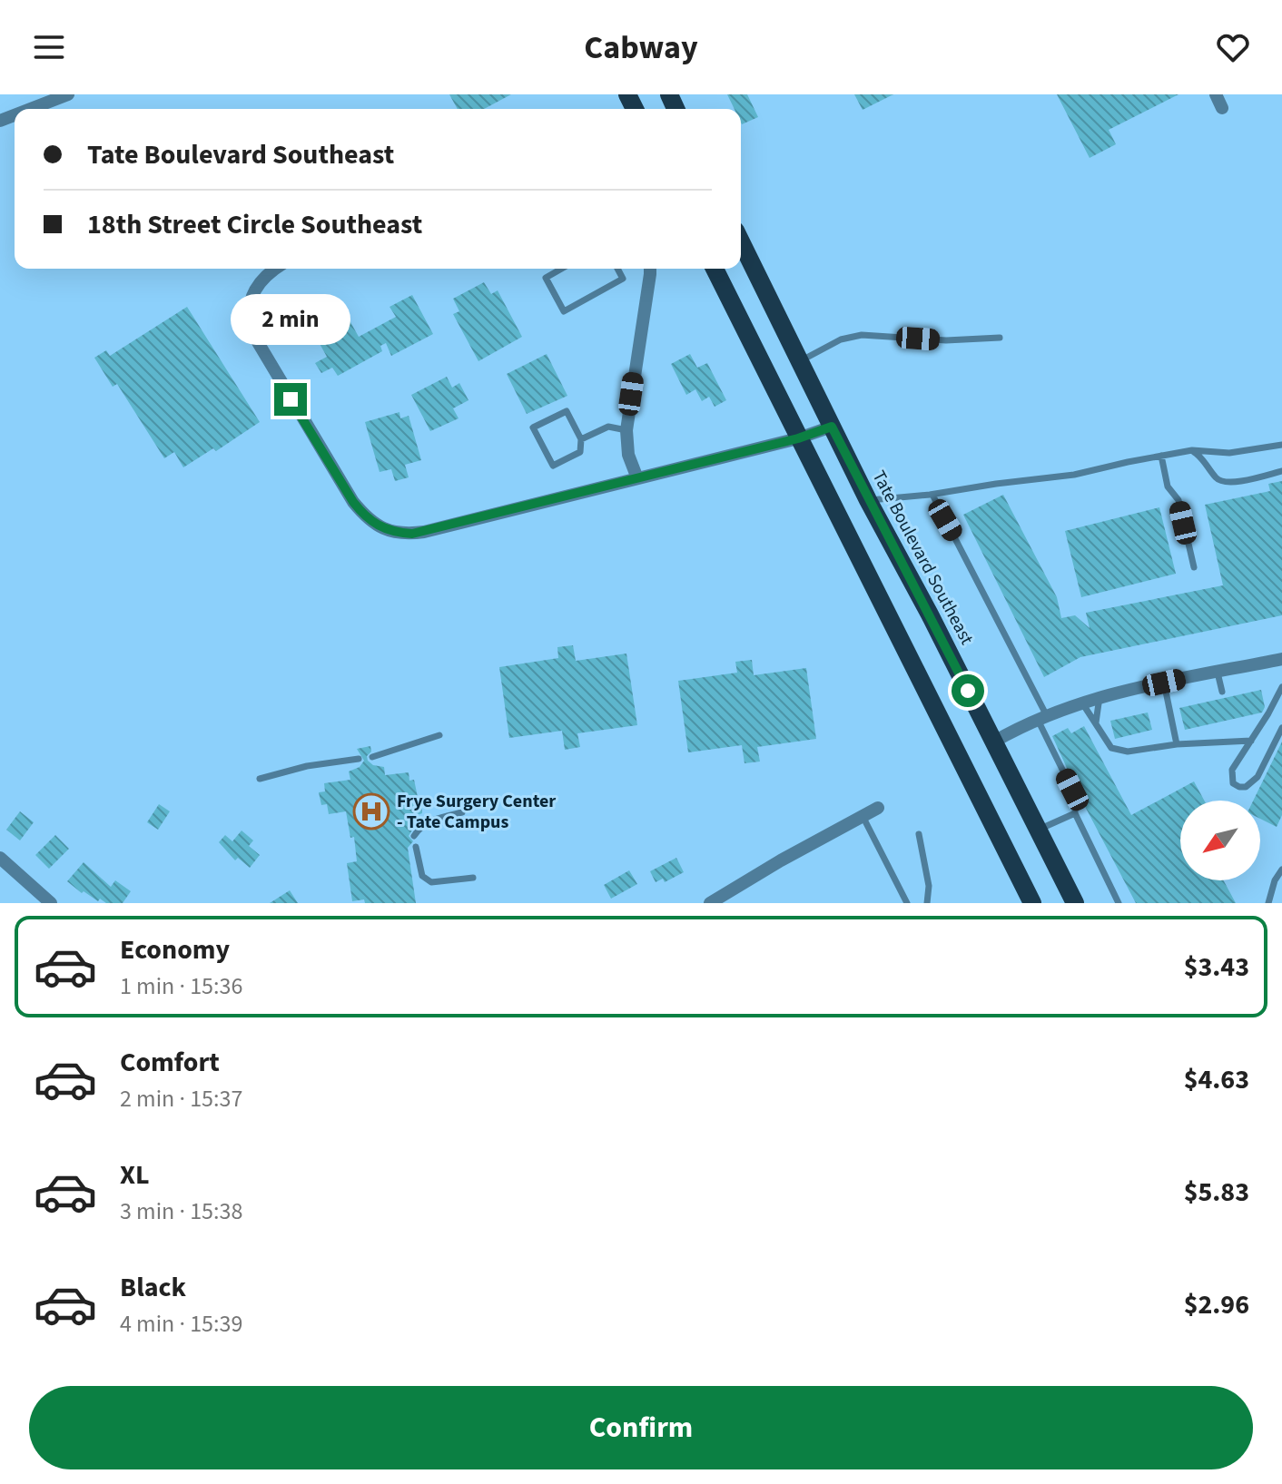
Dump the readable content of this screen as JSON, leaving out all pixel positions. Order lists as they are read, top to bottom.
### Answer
{
  "streets": {
    "main road": ["Tate Boulevard Southeast"]
  },
  "places": {
    "hospital": ["Frye Surgery Center - Tate Campus"]
  },
  "north": "bottom left",
  "page": {
    "header": "Cabway",
    "banner": ["Tate Boulevard Southeast", "18th Street Circle Southeast"],
    "bubble": "2 min",
    "list": [
      {
        "name": "Economy",
        "note": "1 min · 15:36",
        "value": "$3.43"
      },
      {
        "name": "Comfort",
        "note": "2 min · 15:37",
        "value": "$4.63"
      },
      {
        "name": "XL",
        "note": "3 min · 15:38",
        "value": "$5.83"
      },
      {
        "name": "Black",
        "note": "4 min · 15:39",
        "value": "$2.96"
      }
    ],
    "buttons": "Confirm"
  }
}
